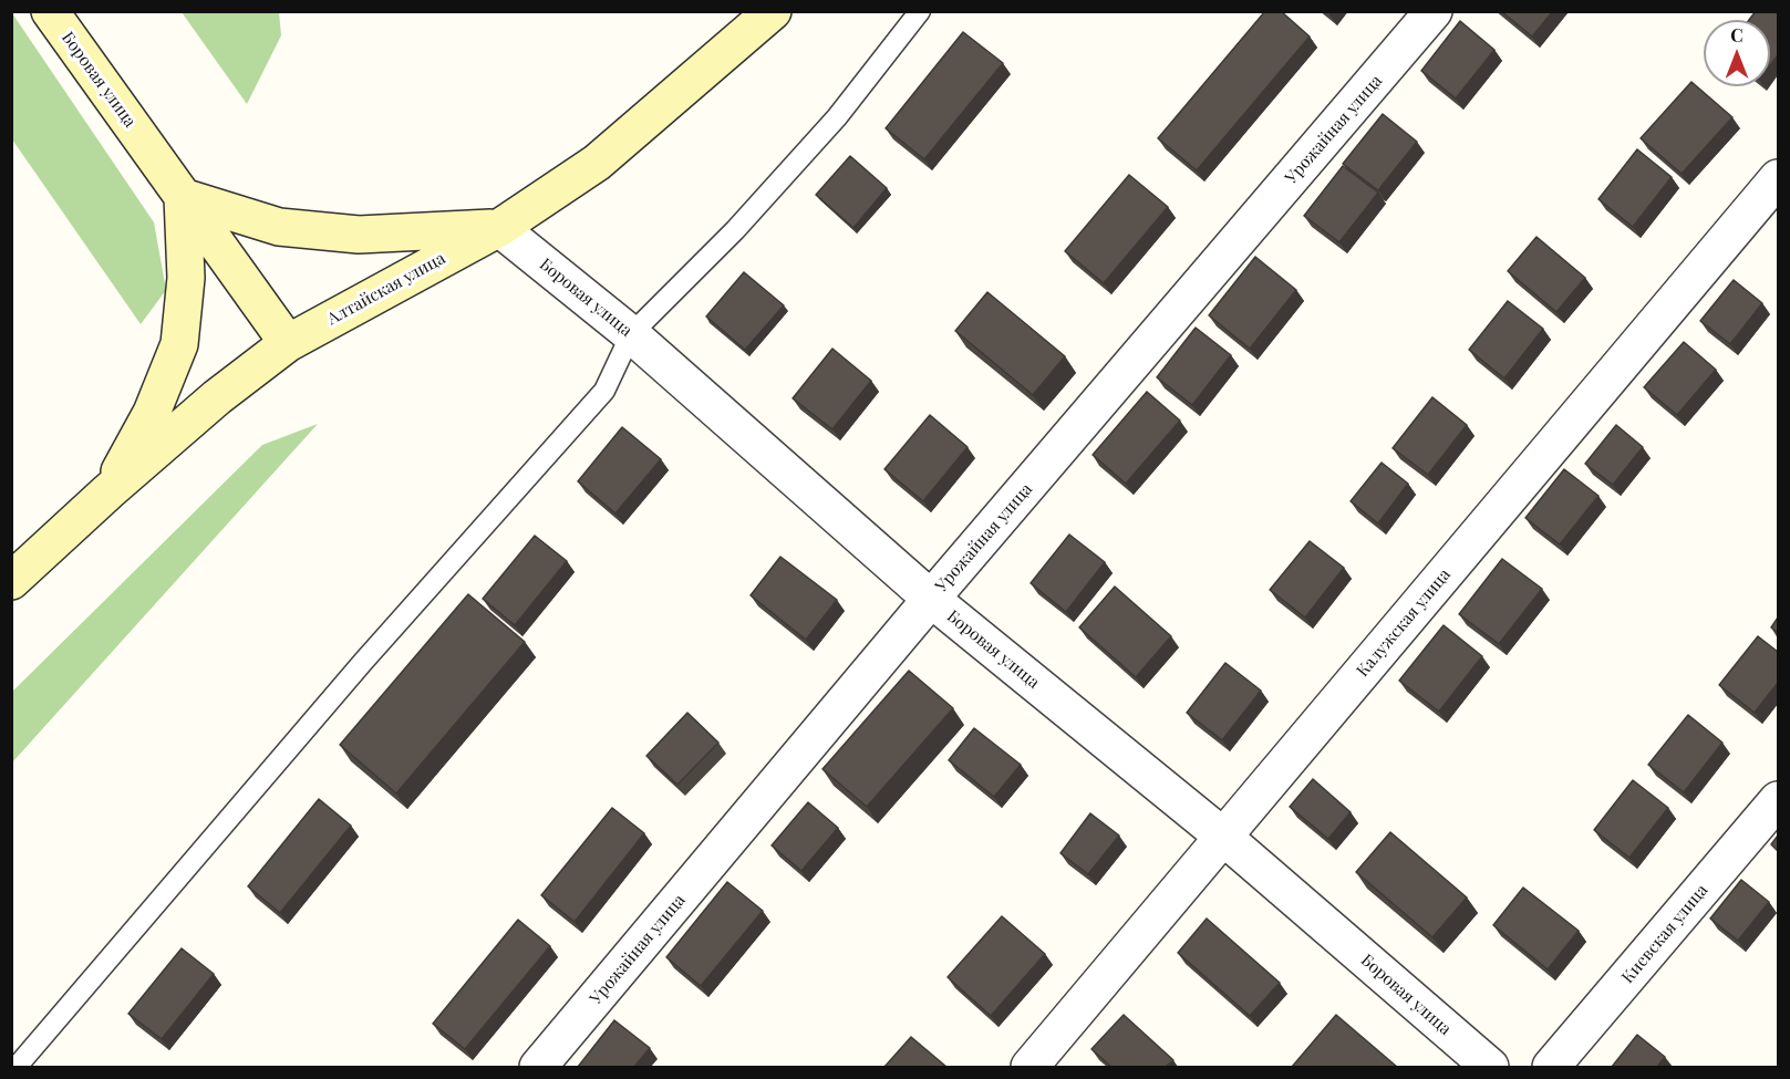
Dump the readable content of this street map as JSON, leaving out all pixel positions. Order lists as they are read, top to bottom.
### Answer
{
  "streets": {
    "street": [
      "Боровая улица",
      "Урожайная улица",
      "Алтайская улица",
      "Калужская улица",
      "Киевская улица"
    ]
  },
  "crossings": [
    ["Боровая улица", "Урожайная улица"],
    ["Боровая улица", "Алтайская улица"],
    ["Боровая улица", "Калужская улица"]
  ],
  "north": "top"
}
